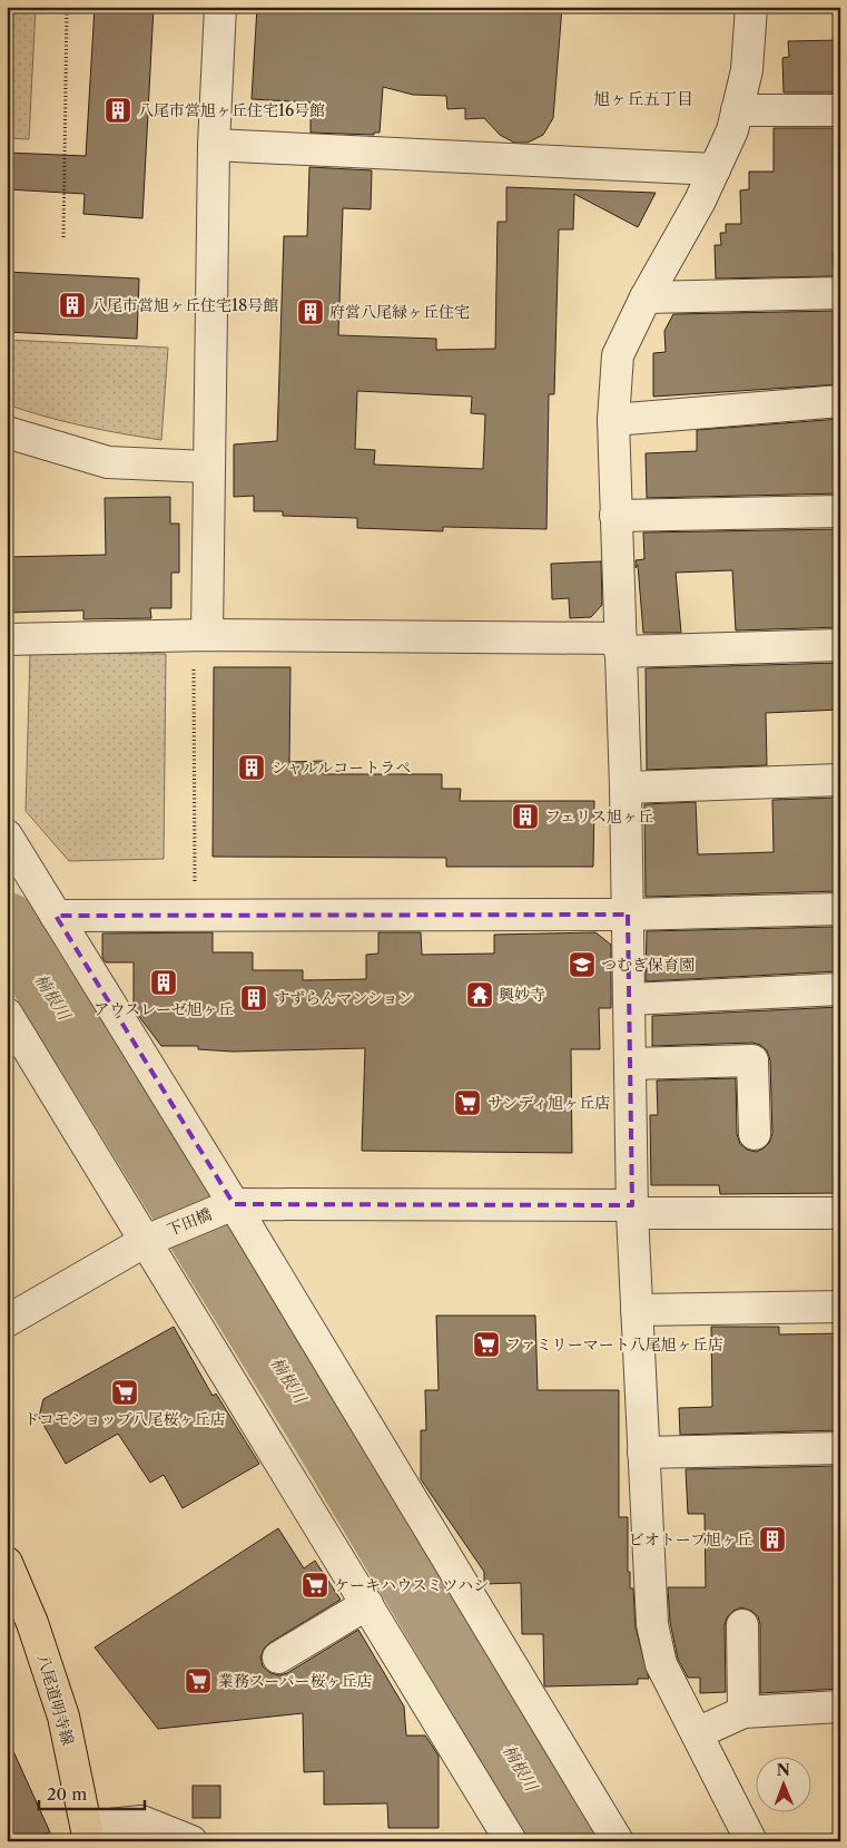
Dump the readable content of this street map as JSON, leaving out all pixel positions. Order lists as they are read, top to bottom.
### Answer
{
  "streets": {
    "main road": ["八尾道明寺線"],
    "street": ["下田橋"]
  },
  "districts": ["旭ヶ丘五丁目"],
  "water": ["楠根川"],
  "places": {
    "building": [
      "八尾市営旭ヶ丘住宅16号館",
      "八尾市営旭ヶ丘住宅18号館",
      "府営八尾緑ヶ丘住宅",
      "シャルルコートラペ",
      "フェリス旭ヶ丘",
      "アウスレーゼ旭ヶ丘",
      "すずらんマンション",
      "ビオトープ旭ヶ丘"
    ],
    "school or university": ["つむぎ保育園"],
    "temple": ["興妙寺"],
    "supermarket": [
      "サンディ旭ヶ丘店",
      "ファミリーマート八尾旭ヶ丘店",
      "ドコモショップ八尾桜ヶ丘店",
      "ケーキハウスミツハシ",
      "業務スーパー桜ヶ丘店"
    ]
  },
  "scale_bar": "20 m",
  "north": "top"
}
